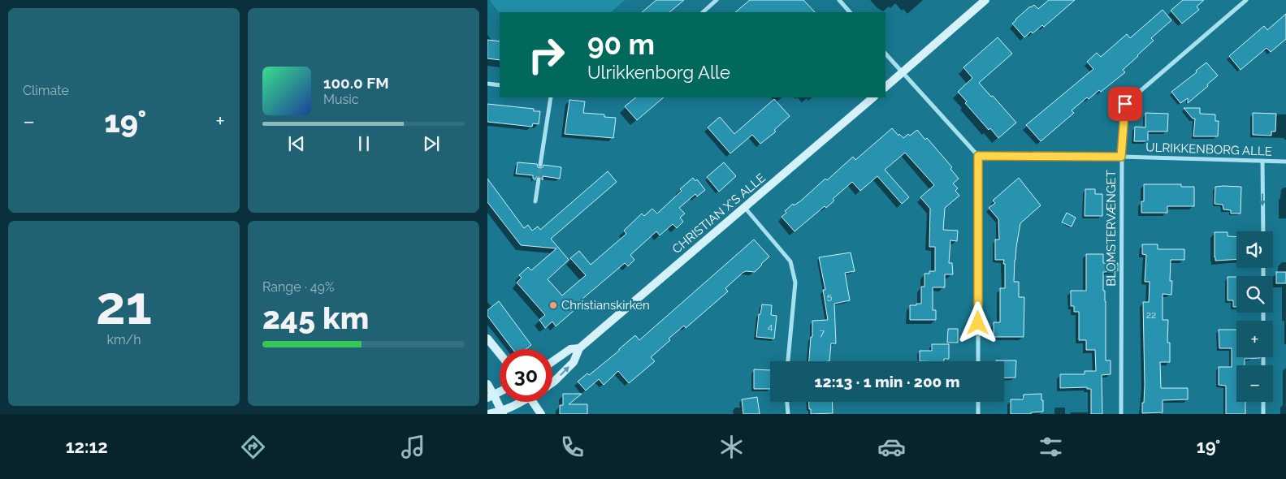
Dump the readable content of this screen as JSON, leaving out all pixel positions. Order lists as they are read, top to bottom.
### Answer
{
  "streets": {
    "street": ["ULRIKKENBORG ALLE", "CHRISTIAN X'S ALLE", "BLOMSTERVÆNGET"]
  },
  "crossings": [
    ["ULRIKKENBORG ALLE", "BLOMSTERVÆNGET"]
  ],
  "places": ["Christianskirken"],
  "house_numbers": [
    "5",
    "22",
    "4",
    "7"
  ],
  "page": {
    "tile": [
      "Climate",
      ["21", "km/h"],
      ["Range · 49%", "245 km"]
    ],
    "turn": ["90 m", "Ulrikkenborg Alle"],
    "song": ["100.0 FM", "Music"],
    "heat": ["−", "19°", "+"],
    "map_buttons": ["+", "−"],
    "limit": "30",
    "trip": "12:13 · 1 min · 200 m",
    "tabs": ["12:12", "19°"]
  }
}
